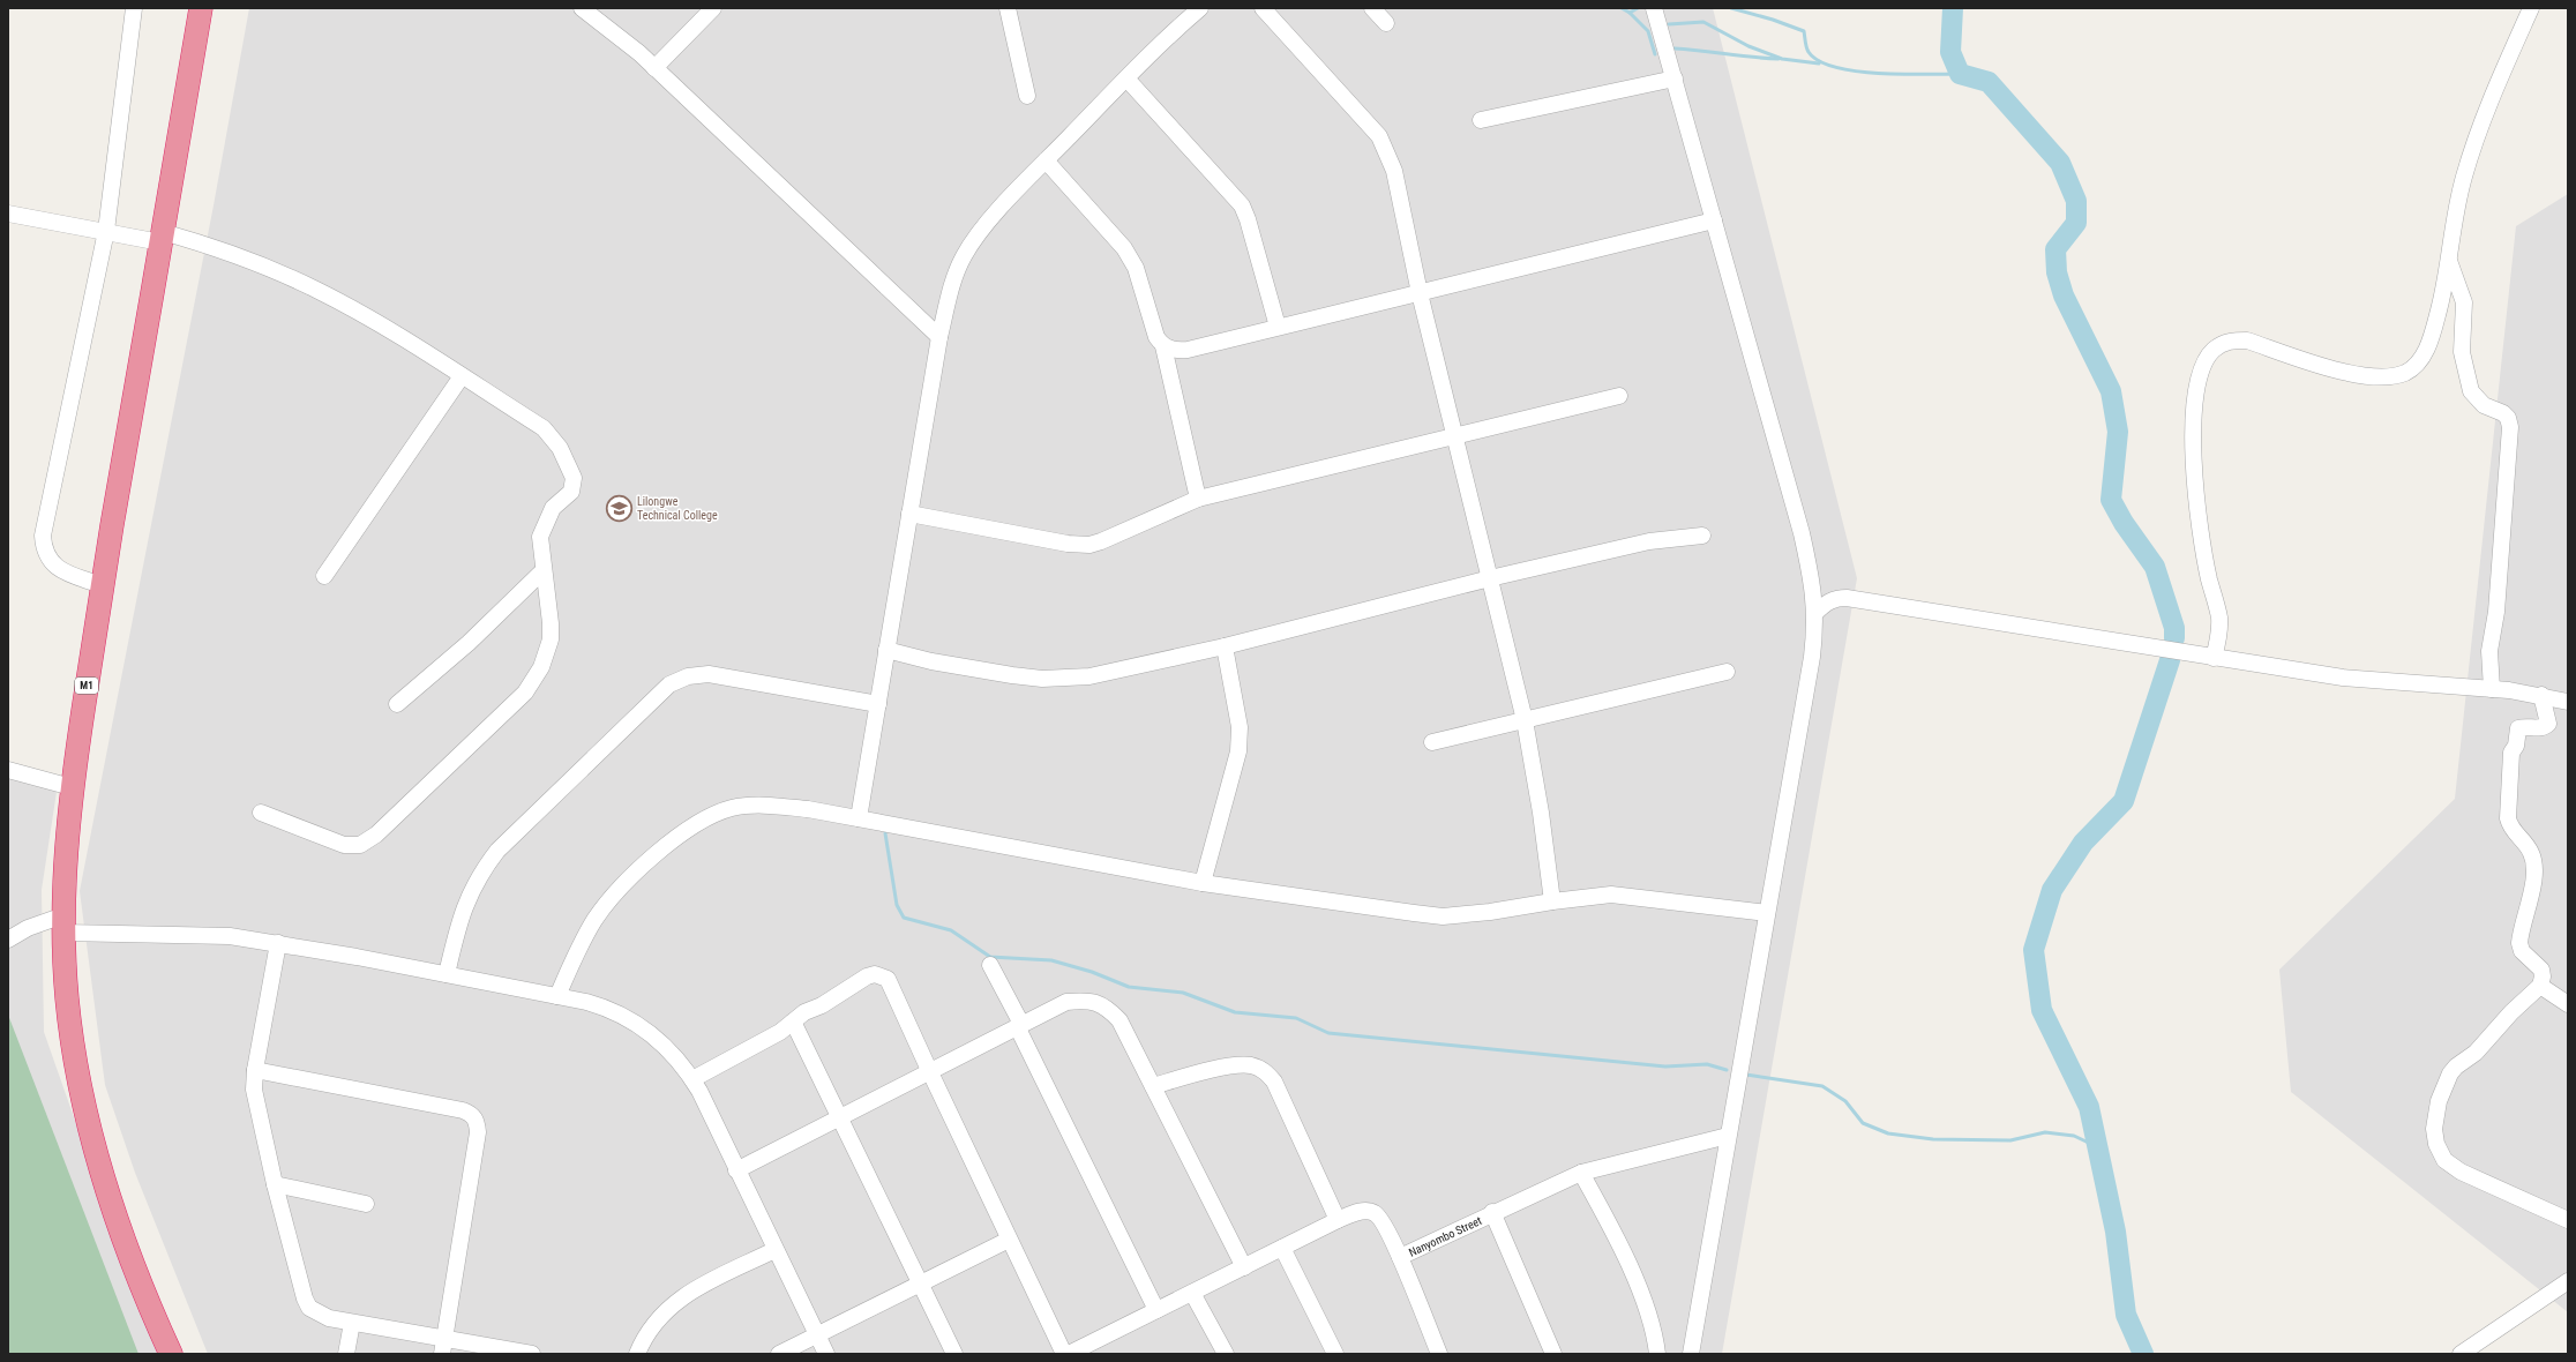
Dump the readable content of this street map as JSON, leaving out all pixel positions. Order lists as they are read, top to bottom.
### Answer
{
  "streets": {
    "highway": ["M1"],
    "street": ["Nanyombo Street"]
  },
  "places": {
    "school or university": ["Lilongwe Technical College"]
  }
}
